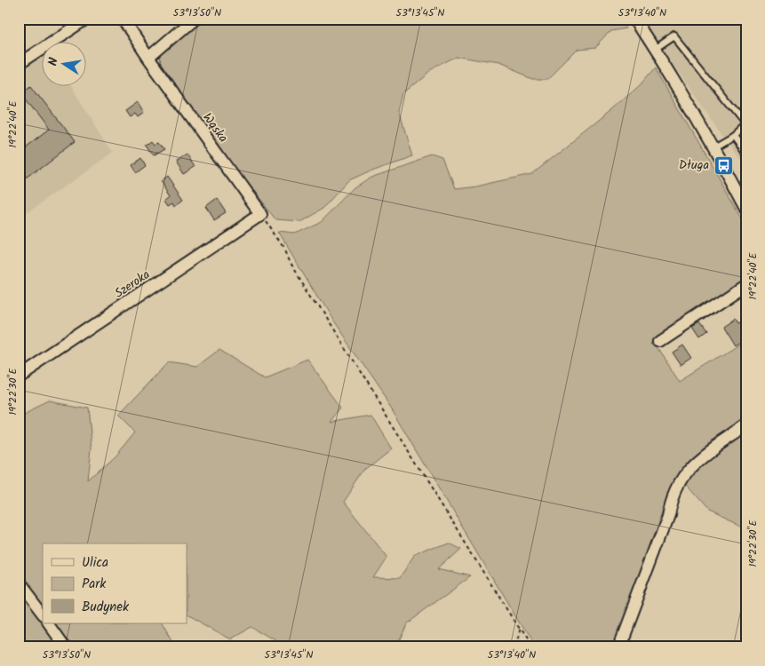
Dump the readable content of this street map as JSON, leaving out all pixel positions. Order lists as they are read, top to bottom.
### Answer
{
  "streets": {
    "street": ["Wąska", "Szeroka"]
  },
  "crossings": [
    ["Wąska", "Szeroka"]
  ],
  "places": {
    "bus stop": ["Długa"]
  },
  "legend": ["Ulica", "Park", "Budynek"],
  "north": "left",
  "coordinates": [
    "53°13'50\"N",
    "53°13'45\"N",
    "53°13'40\"N",
    "19°22'40\"E",
    "19°22'30\"E"
  ]
}
